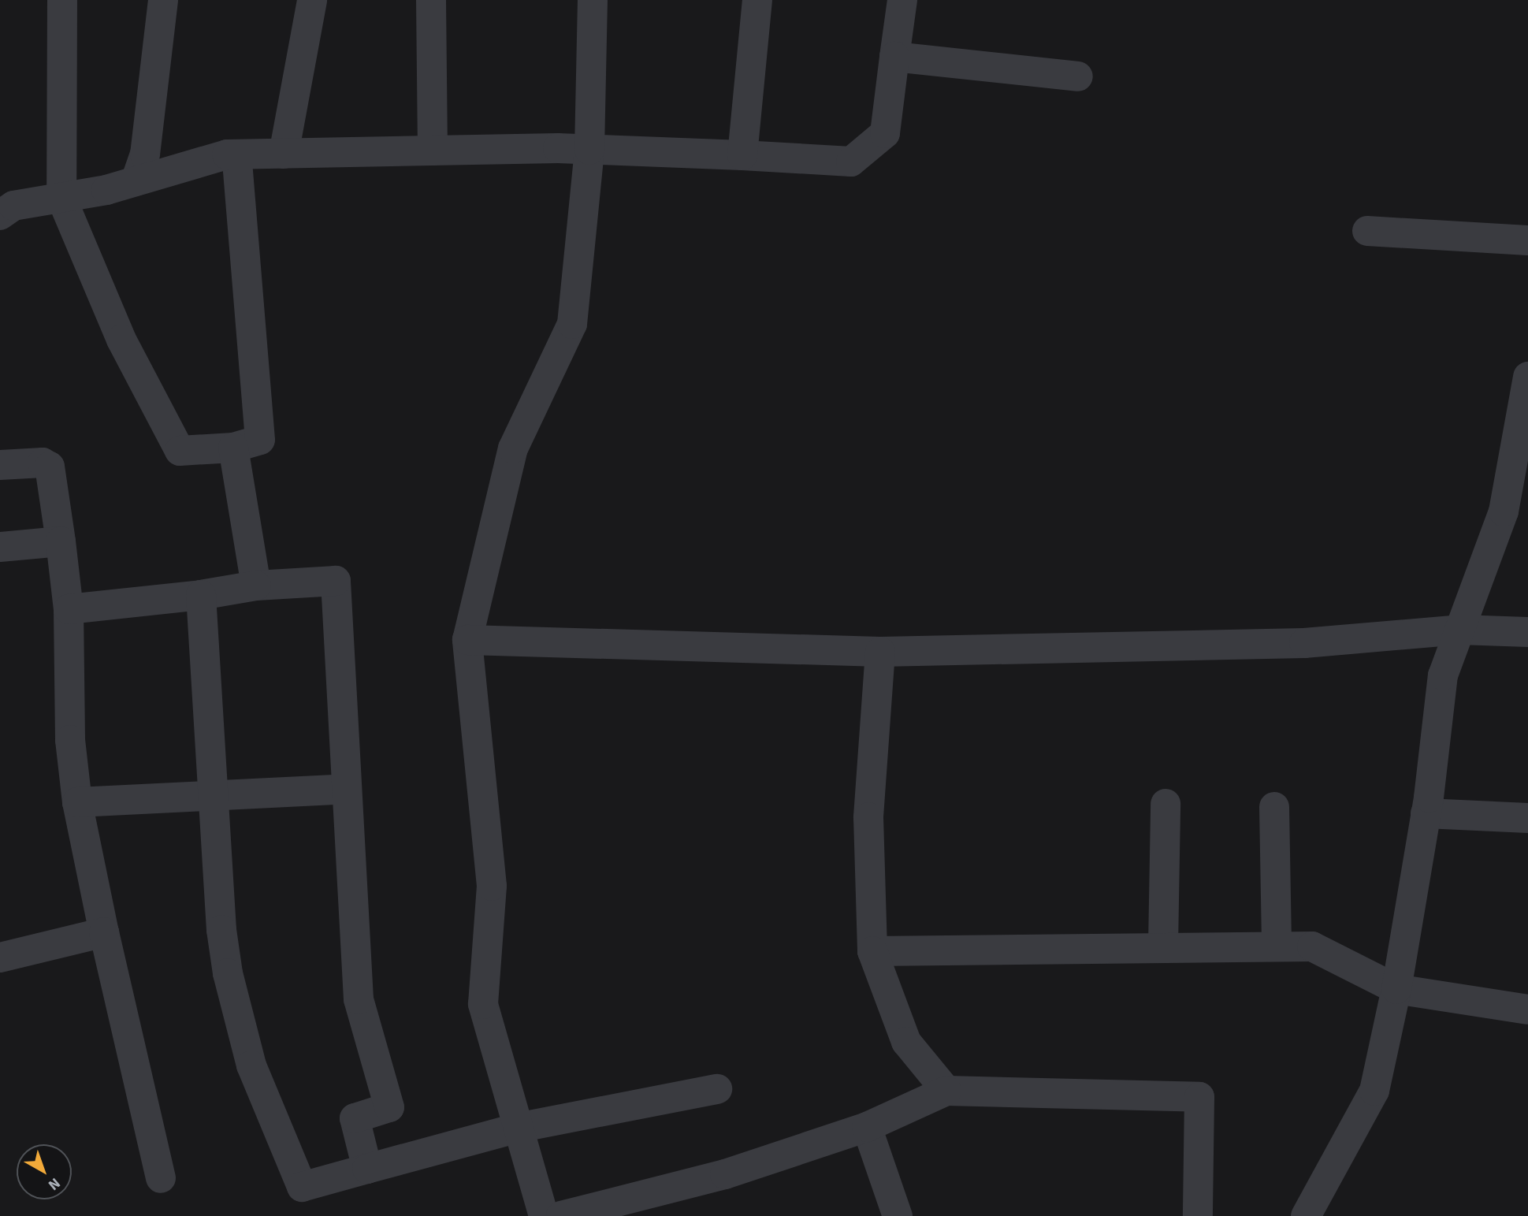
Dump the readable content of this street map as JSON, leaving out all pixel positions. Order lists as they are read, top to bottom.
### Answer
{
  "north": "bottom right"
}
